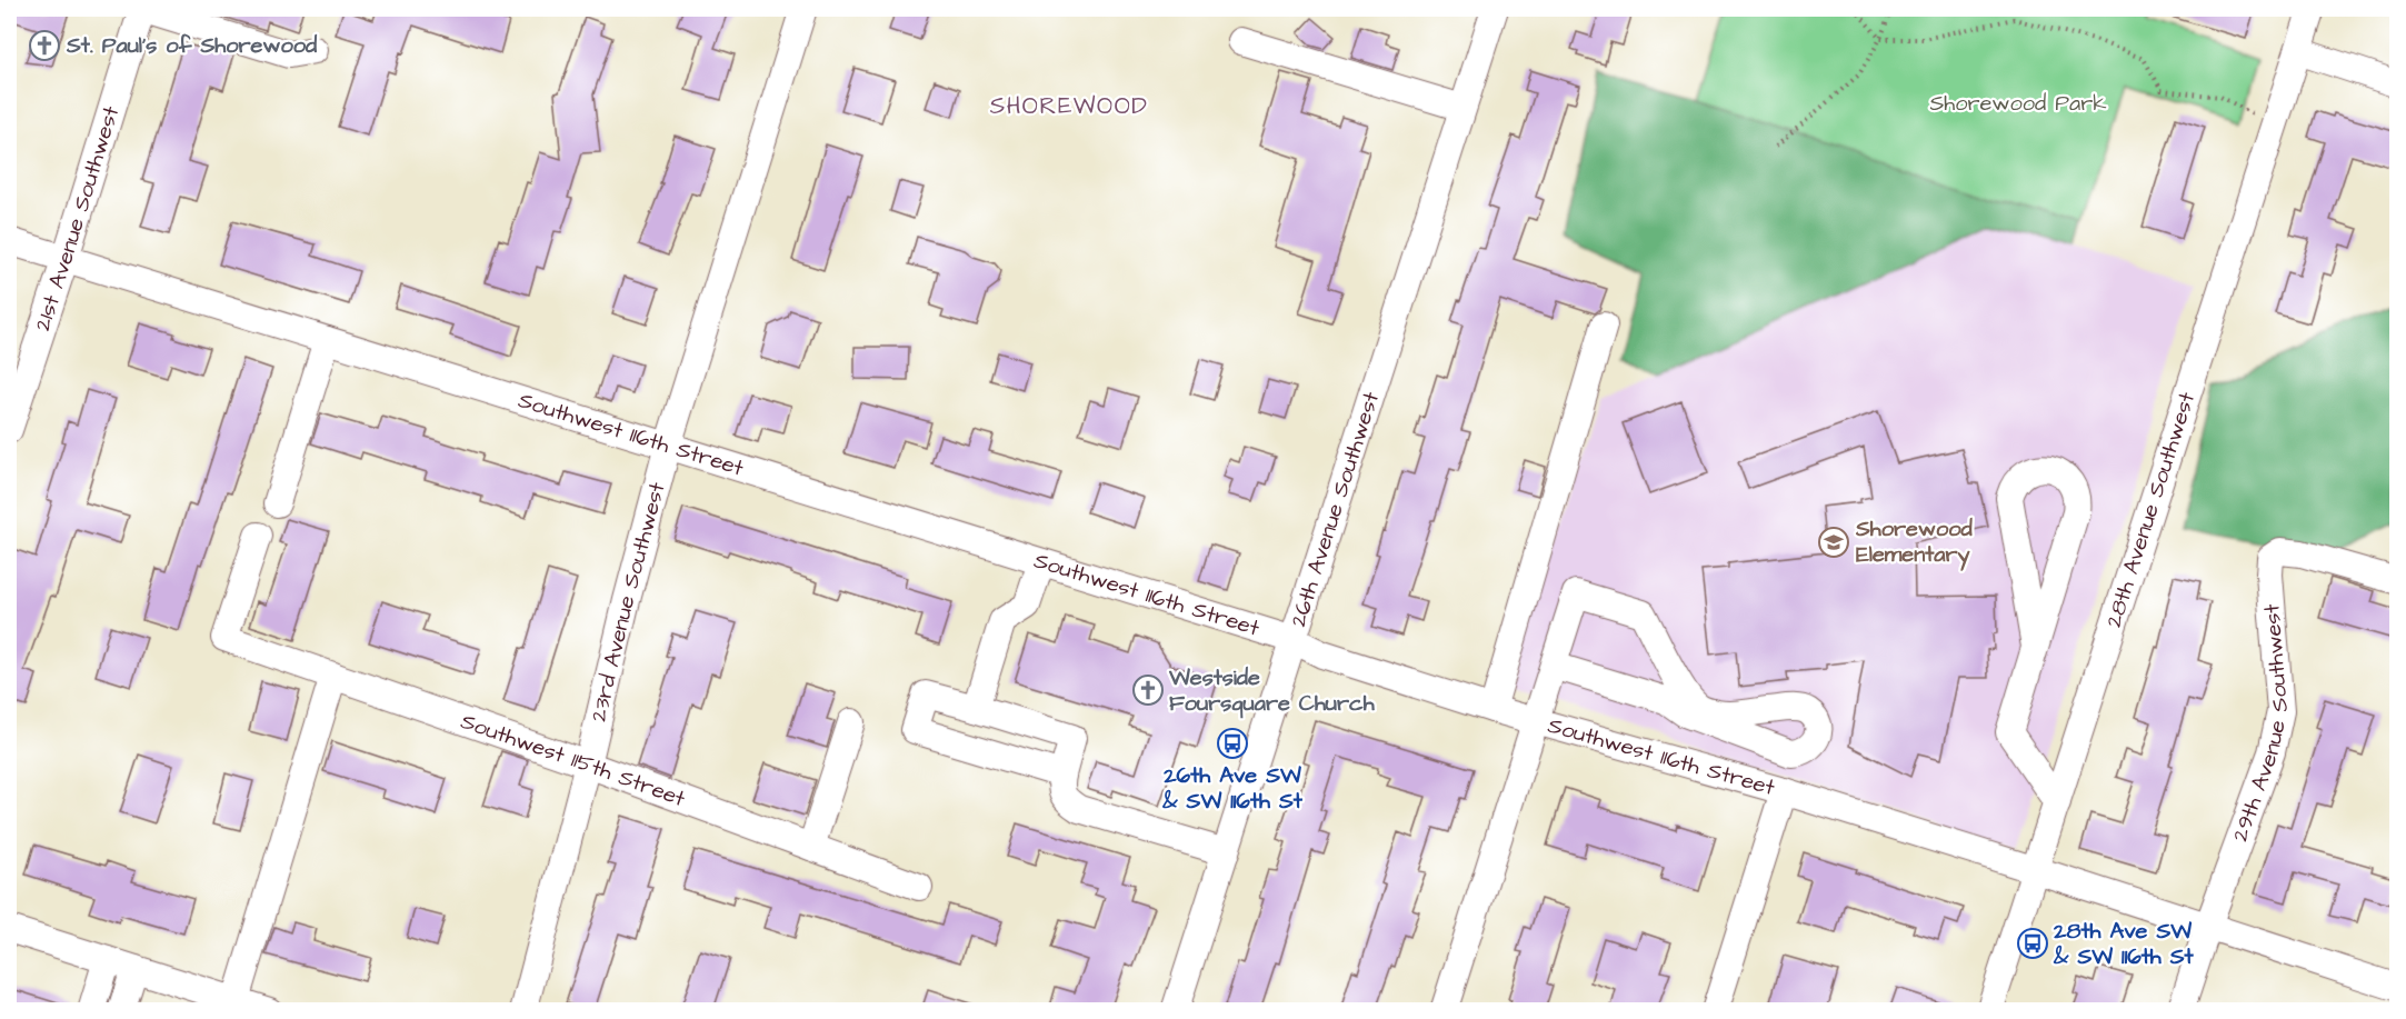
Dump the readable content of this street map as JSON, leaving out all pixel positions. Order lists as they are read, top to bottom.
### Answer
{
  "streets": {
    "street": [
      "21st Avenue Southwest",
      "Southwest 116th Street",
      "26th Avenue Southwest",
      "28th Avenue Southwest",
      "23rd Avenue Southwest",
      "29th Avenue Southwest",
      "Southwest 115th Street"
    ]
  },
  "crossings": [
    ["21st Avenue Southwest", "Southwest 116th Street"],
    ["Southwest 116th Street", "26th Avenue Southwest"],
    ["Southwest 116th Street", "28th Avenue Southwest"],
    ["Southwest 116th Street", "23rd Avenue Southwest"],
    ["Southwest 116th Street", "29th Avenue Southwest"],
    ["23rd Avenue Southwest", "Southwest 115th Street"]
  ],
  "districts": ["SHOREWOOD"],
  "parks": ["Shorewood Park"],
  "places": {
    "church": ["St. Paul's of Shorewood", "Westside Foursquare Church"],
    "school or university": ["Shorewood Elementary"],
    "bus stop": ["26th Ave SW & SW 116th St", "28th Ave SW & SW 116th St"]
  }
}
